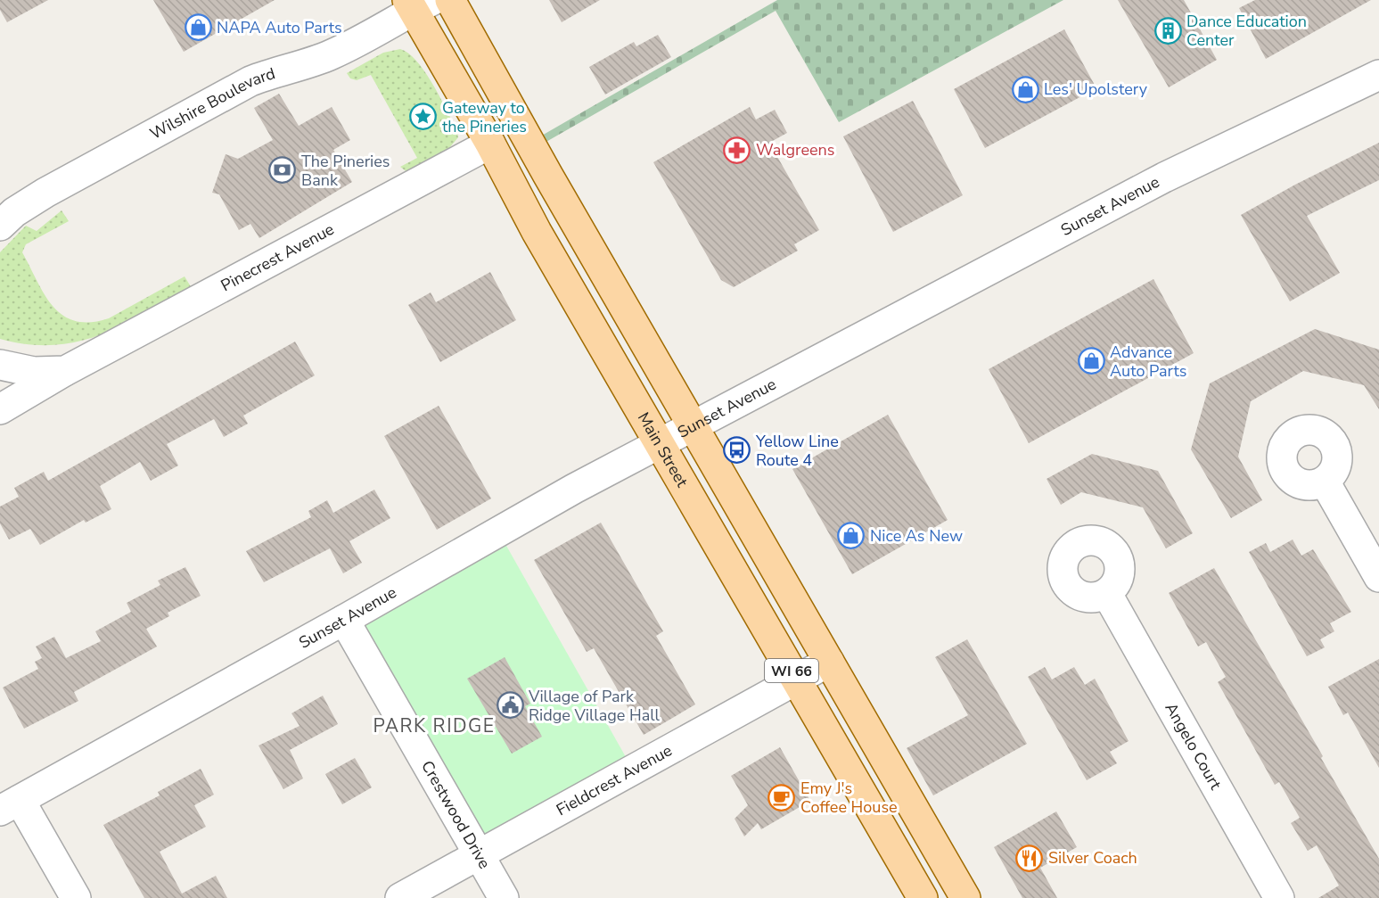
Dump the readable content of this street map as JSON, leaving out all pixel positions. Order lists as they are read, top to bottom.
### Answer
{
  "streets": {
    "main road": ["Main Street", "WI 66"],
    "street": [
      "Wilshire Boulevard",
      "Sunset Avenue",
      "Pinecrest Avenue",
      "Angelo Court",
      "Fieldcrest Avenue",
      "Crestwood Drive"
    ]
  },
  "crossings": [
    ["Wilshire Boulevard", "Main Street"],
    ["Sunset Avenue", "Main Street"],
    ["Sunset Avenue", "WI 66"],
    ["Sunset Avenue", "Crestwood Drive"],
    ["Pinecrest Avenue", "Main Street"],
    ["Main Street", "Fieldcrest Avenue"],
    ["WI 66", "Fieldcrest Avenue"],
    ["Fieldcrest Avenue", "Crestwood Drive"]
  ],
  "districts": ["PARK RIDGE"],
  "places": {
    "shop": [
      "NAPA Auto Parts",
      "Les' Upolstery",
      "Advance Auto Parts",
      "Nice As New"
    ],
    "building": ["Dance Education Center"],
    "place": ["Gateway to the Pineries"],
    "pharmacy": ["Walgreens"],
    "bank": ["The Pineries Bank"],
    "bus stop": ["Yellow Line Route 4"],
    "public building": ["Village of Park Ridge Village Hall"],
    "cafe": ["Emy J's Coffee House"],
    "restaurant": ["Silver Coach"]
  }
}
